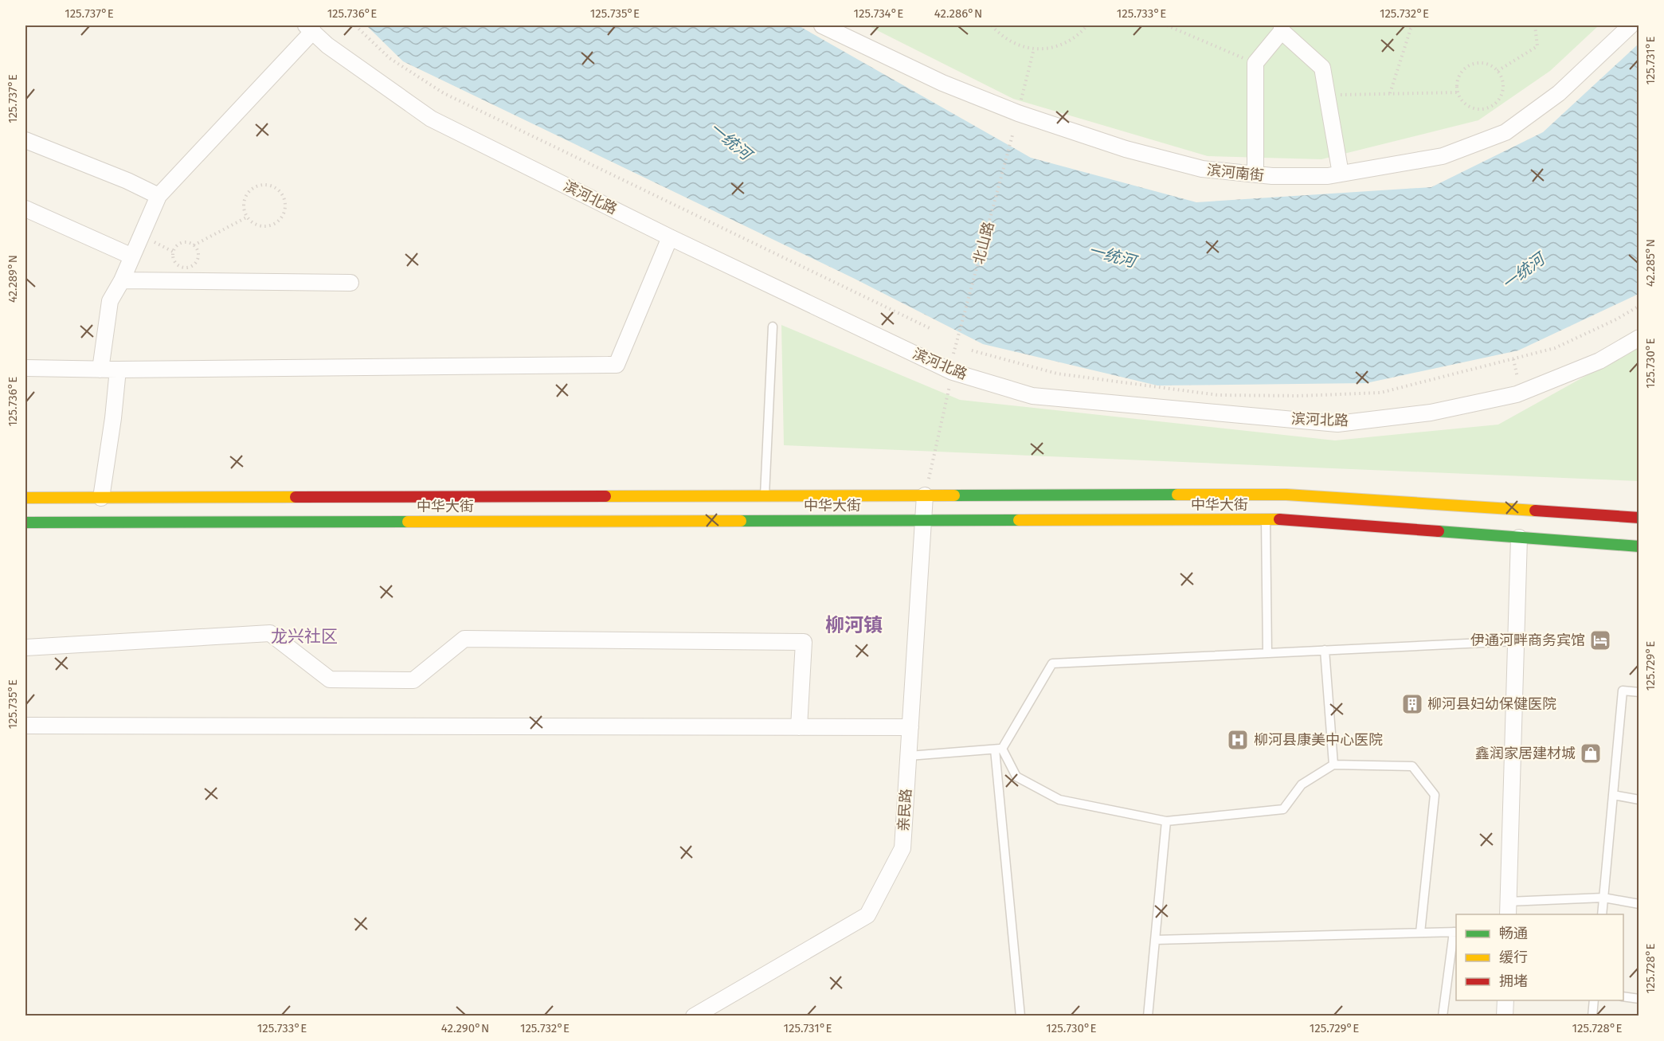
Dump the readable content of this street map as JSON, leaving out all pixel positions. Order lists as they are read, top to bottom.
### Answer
{
  "streets": {
    "main road": ["中华大街"],
    "street": ["滨河南街", "滨河北路", "亲民路"],
    "path": ["北山路"]
  },
  "crossings": [
    ["滨河北路", "北山路"],
    ["北山路", "中华大街"],
    ["北山路", "亲民路"],
    ["中华大街", "亲民路"]
  ],
  "districts": ["柳河镇", "龙兴社区"],
  "water": ["一统河"],
  "places": {
    "hotel": ["伊通河畔商务宾馆"],
    "building": ["柳河县妇幼保健医院"],
    "hospital": ["柳河县康美中心医院"],
    "shop": ["鑫润家居建材城"]
  },
  "legend": ["畅通", "缓行", "拥堵"],
  "coordinates": [
    "125.737°E",
    "125.736°E",
    "125.735°E",
    "125.734°E",
    "42.286°N",
    "125.733°E",
    "125.732°E",
    "125.731°E",
    "42.285°N",
    "42.289°N",
    "125.730°E",
    "125.729°E",
    "125.728°E",
    "42.290°N"
  ]
}
